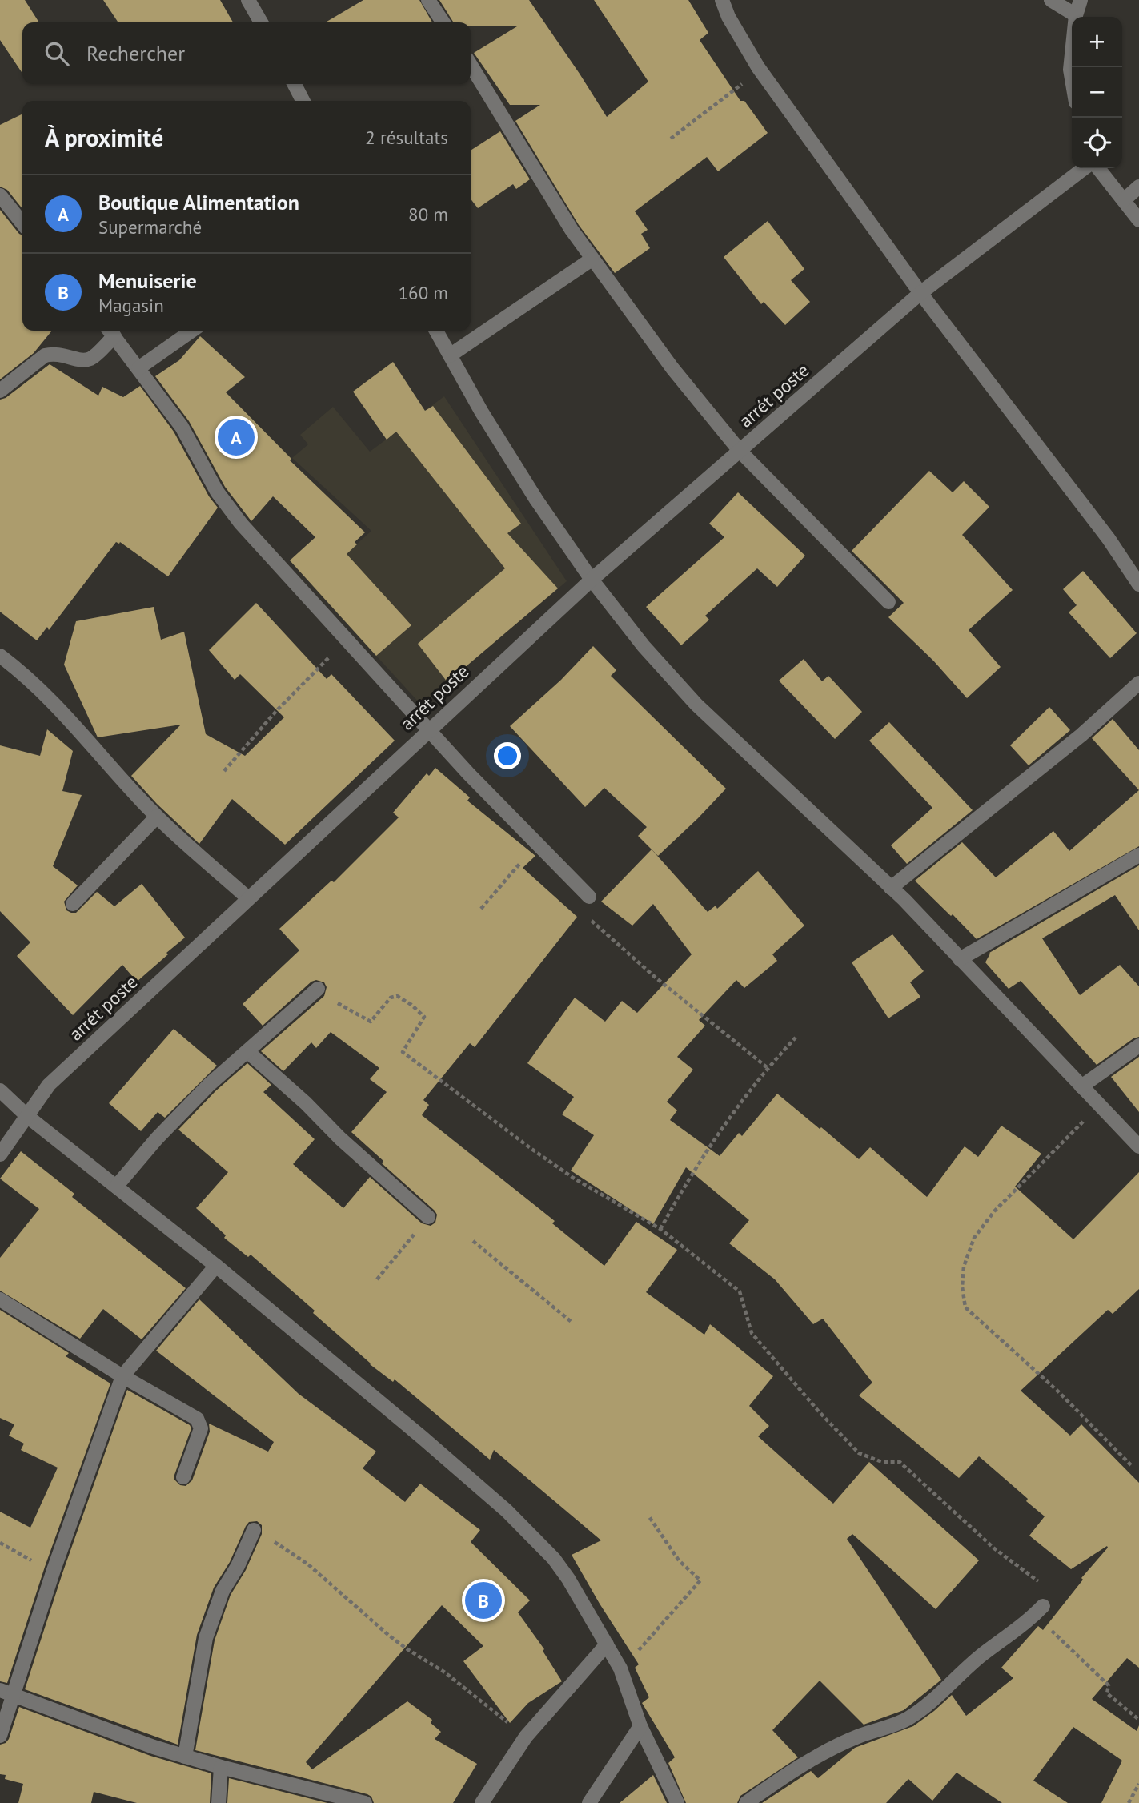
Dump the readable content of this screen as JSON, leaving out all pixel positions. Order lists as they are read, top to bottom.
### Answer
{
  "streets": {
    "street": ["arrét poste"]
  },
  "page": {
    "map_buttons": ["+", "−"],
    "search": "Rechercher",
    "heading": ["À proximité", "2 résultats"],
    "list": [
      {
        "mark": "A",
        "name": "Boutique Alimentation",
        "note": "Supermarché",
        "value": "80 m"
      },
      {
        "mark": "B",
        "name": "Menuiserie",
        "note": "Magasin",
        "value": "160 m"
      }
    ],
    "pins": ["A", "B"]
  }
}
